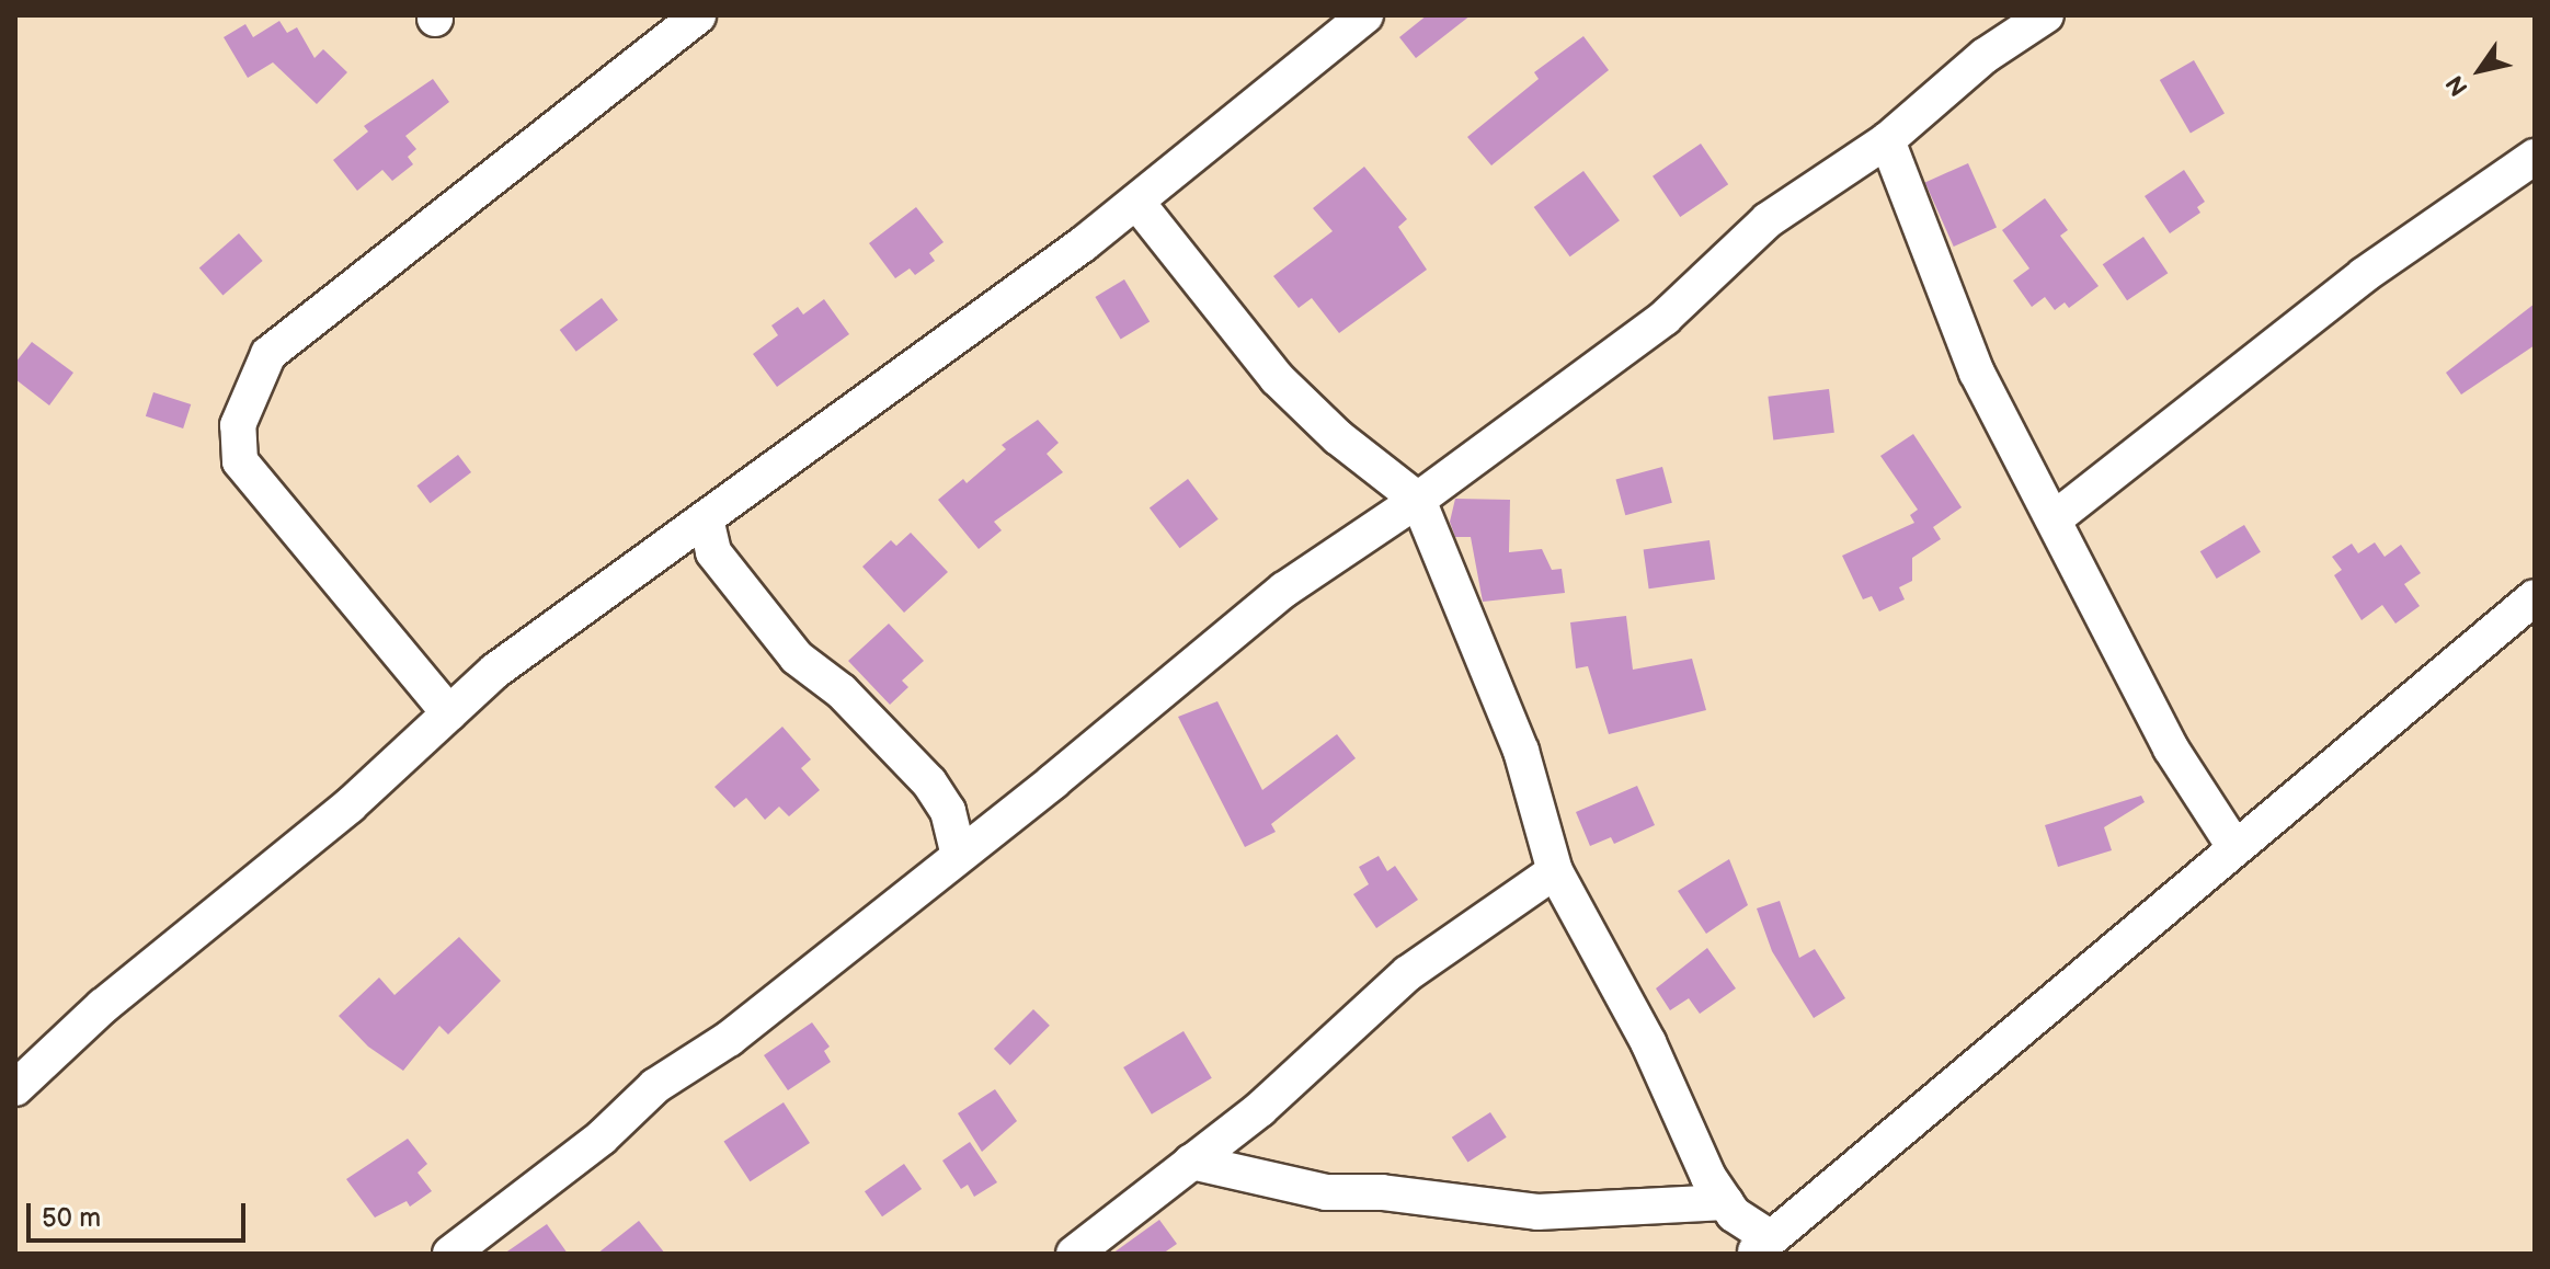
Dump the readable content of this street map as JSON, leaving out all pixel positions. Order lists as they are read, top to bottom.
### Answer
{
  "scale_bar": "50 m",
  "north": "bottom left"
}
